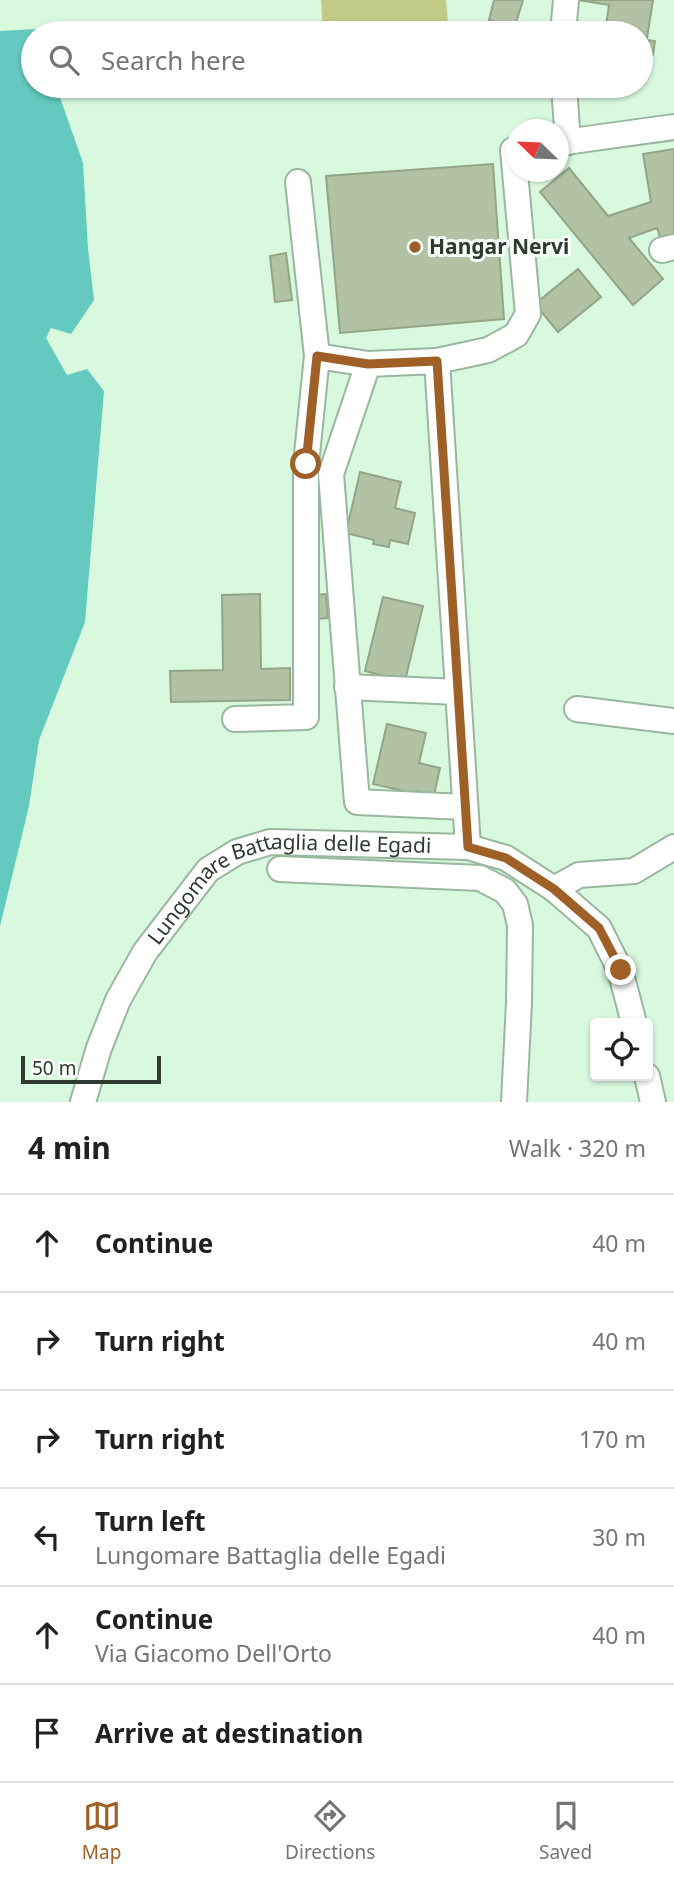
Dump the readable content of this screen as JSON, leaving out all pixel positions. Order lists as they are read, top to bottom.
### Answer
{
  "streets": {
    "street": ["Lungomare Battaglia delle Egadi"]
  },
  "places": ["Hangar Nervi"],
  "scale_bar": "50 m",
  "north": "top left",
  "page": {
    "search": "Search here",
    "scale": "50 m",
    "heading": ["4 min", "Walk · 320 m"],
    "list": [
      ["Continue", "40 m"],
      ["Turn right", "40 m"],
      ["Turn right", "170 m"],
      ["Turn left", "Lungomare Battaglia delle Egadi", "30 m"],
      ["Continue", "Via Giacomo Dell'Orto", "40 m"],
      "Arrive at destination"
    ],
    "nav": ["Map", "Directions", "Saved"]
  }
}
